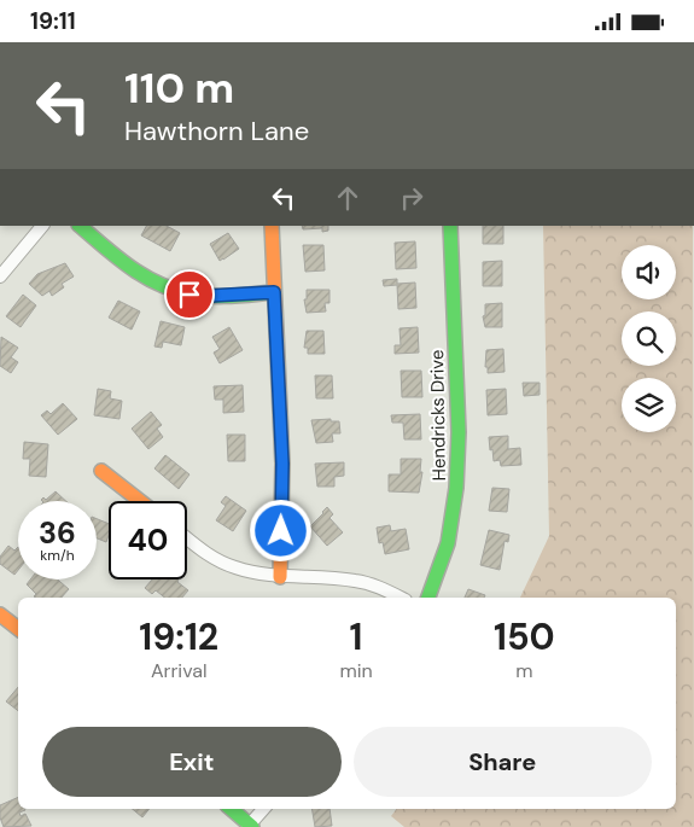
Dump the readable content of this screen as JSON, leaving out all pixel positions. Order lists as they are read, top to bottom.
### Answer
{
  "streets": {
    "street": ["Hendricks Drive"]
  },
  "page": {
    "status": "19:11",
    "turn": ["110 m", "Hawthorn Lane"],
    "speed": "36 km/h",
    "limit": "40",
    "eta": [
      "19:12",
      "Arrival",
      "1",
      "min",
      "150",
      "m"
    ],
    "buttons": ["Exit", "Share"]
  }
}
